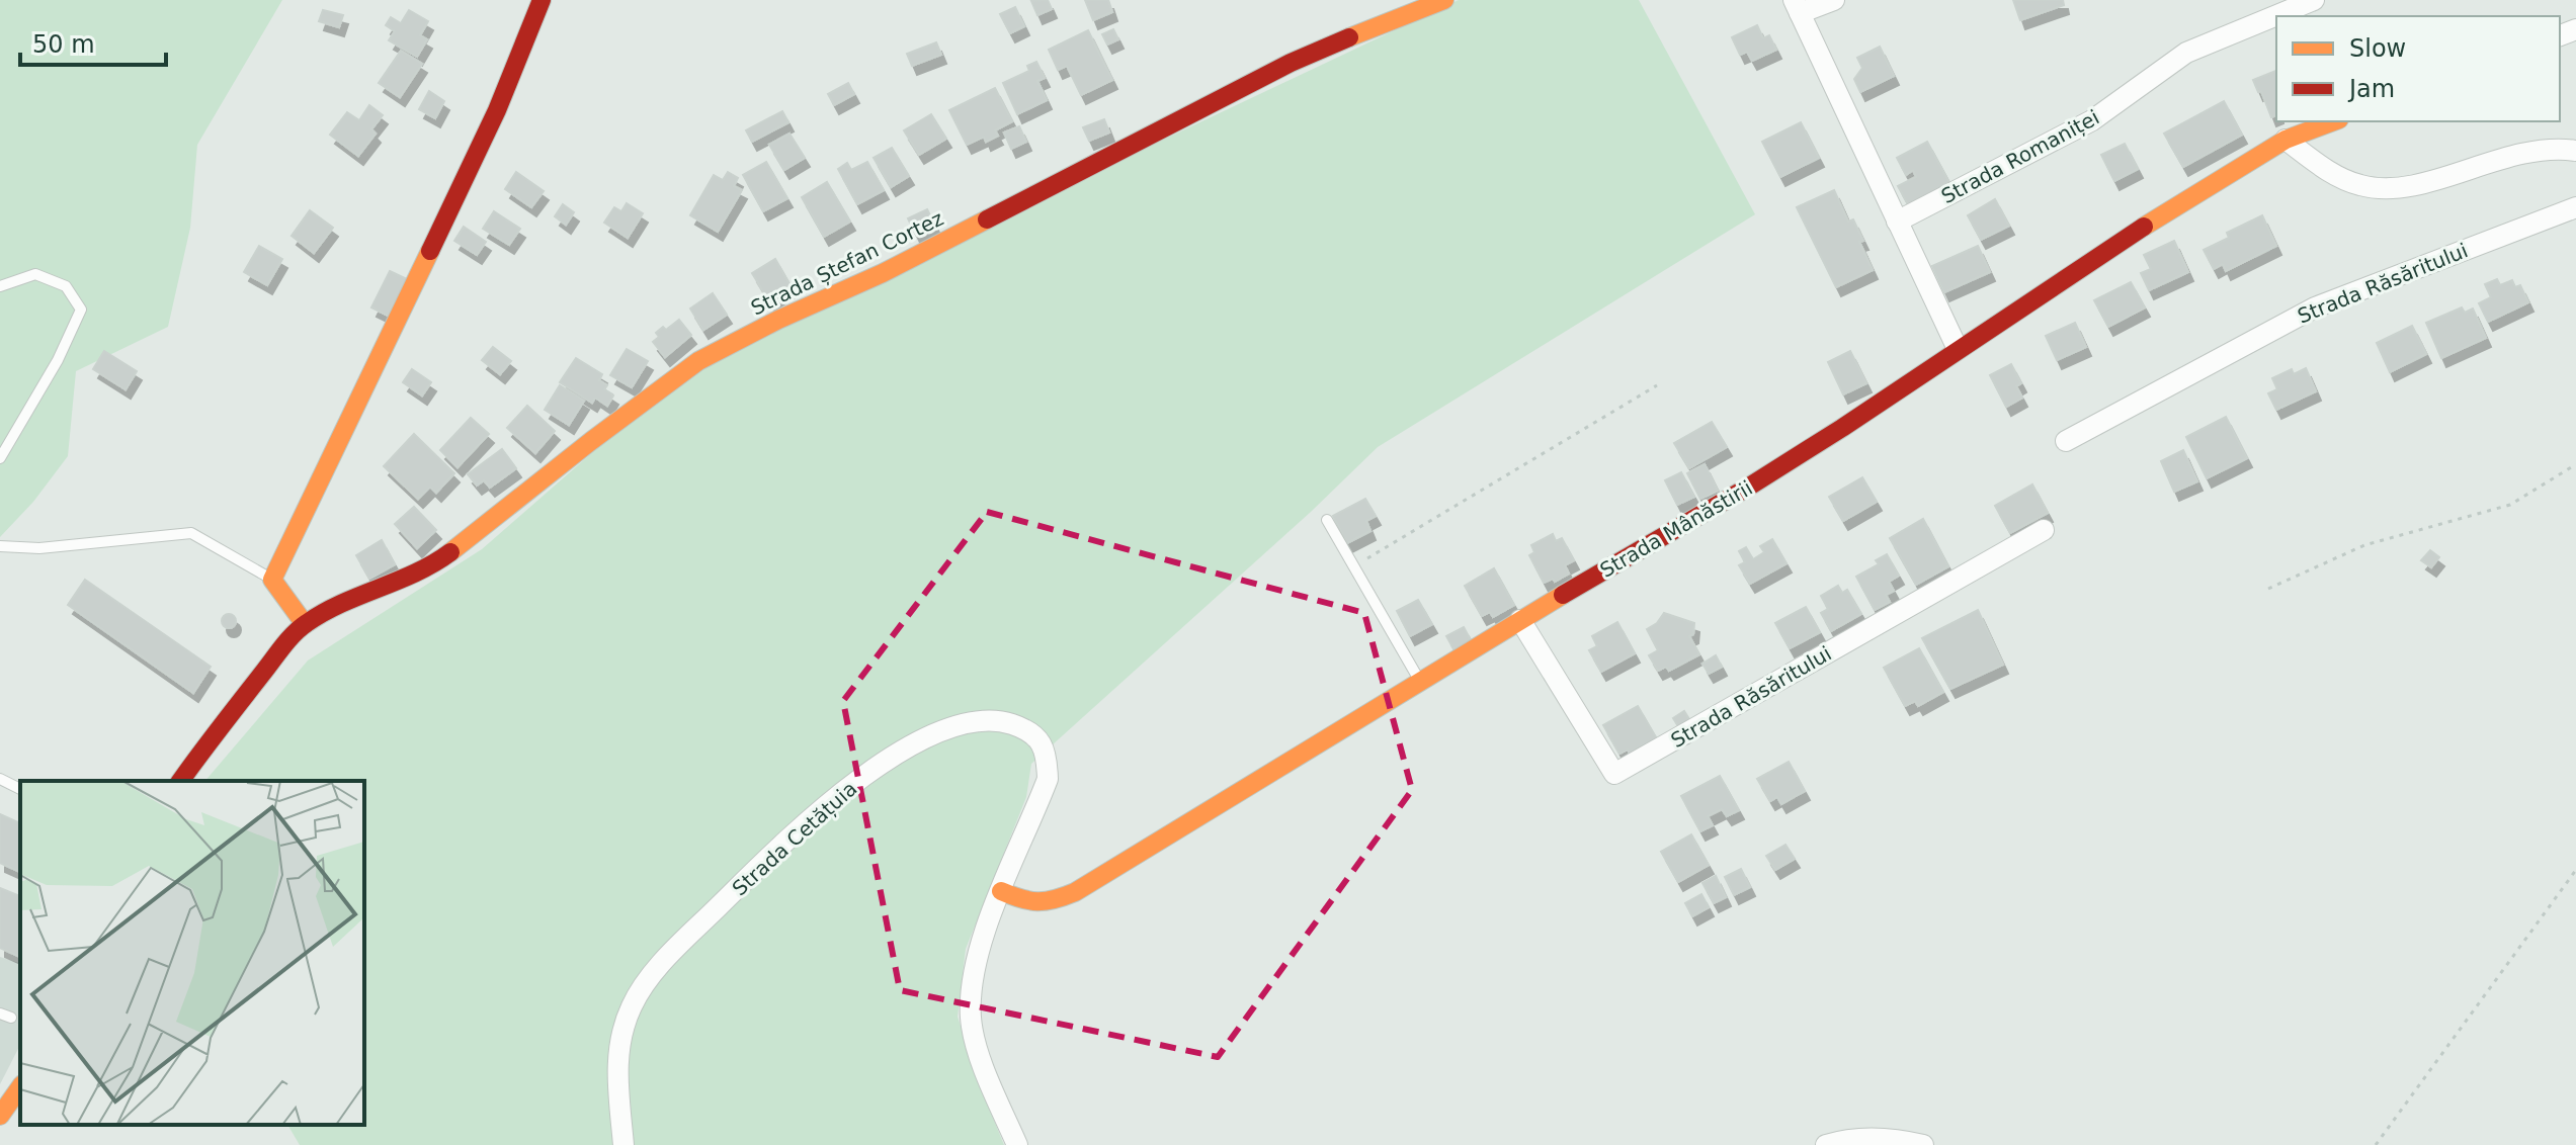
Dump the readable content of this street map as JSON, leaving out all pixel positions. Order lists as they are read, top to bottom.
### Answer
{
  "streets": {
    "street": [
      "Strada Romaniței",
      "Strada Ștefan Cortez",
      "Strada Răsăritului",
      "Strada Mânăstirii",
      "Strada Cetățuia"
    ]
  },
  "crossings": [
    ["Strada Răsăritului", "Strada Mânăstirii"],
    ["Strada Mânăstirii", "Strada Cetățuia"]
  ],
  "legend": ["Slow", "Jam"],
  "scale_bar": "50 m"
}
